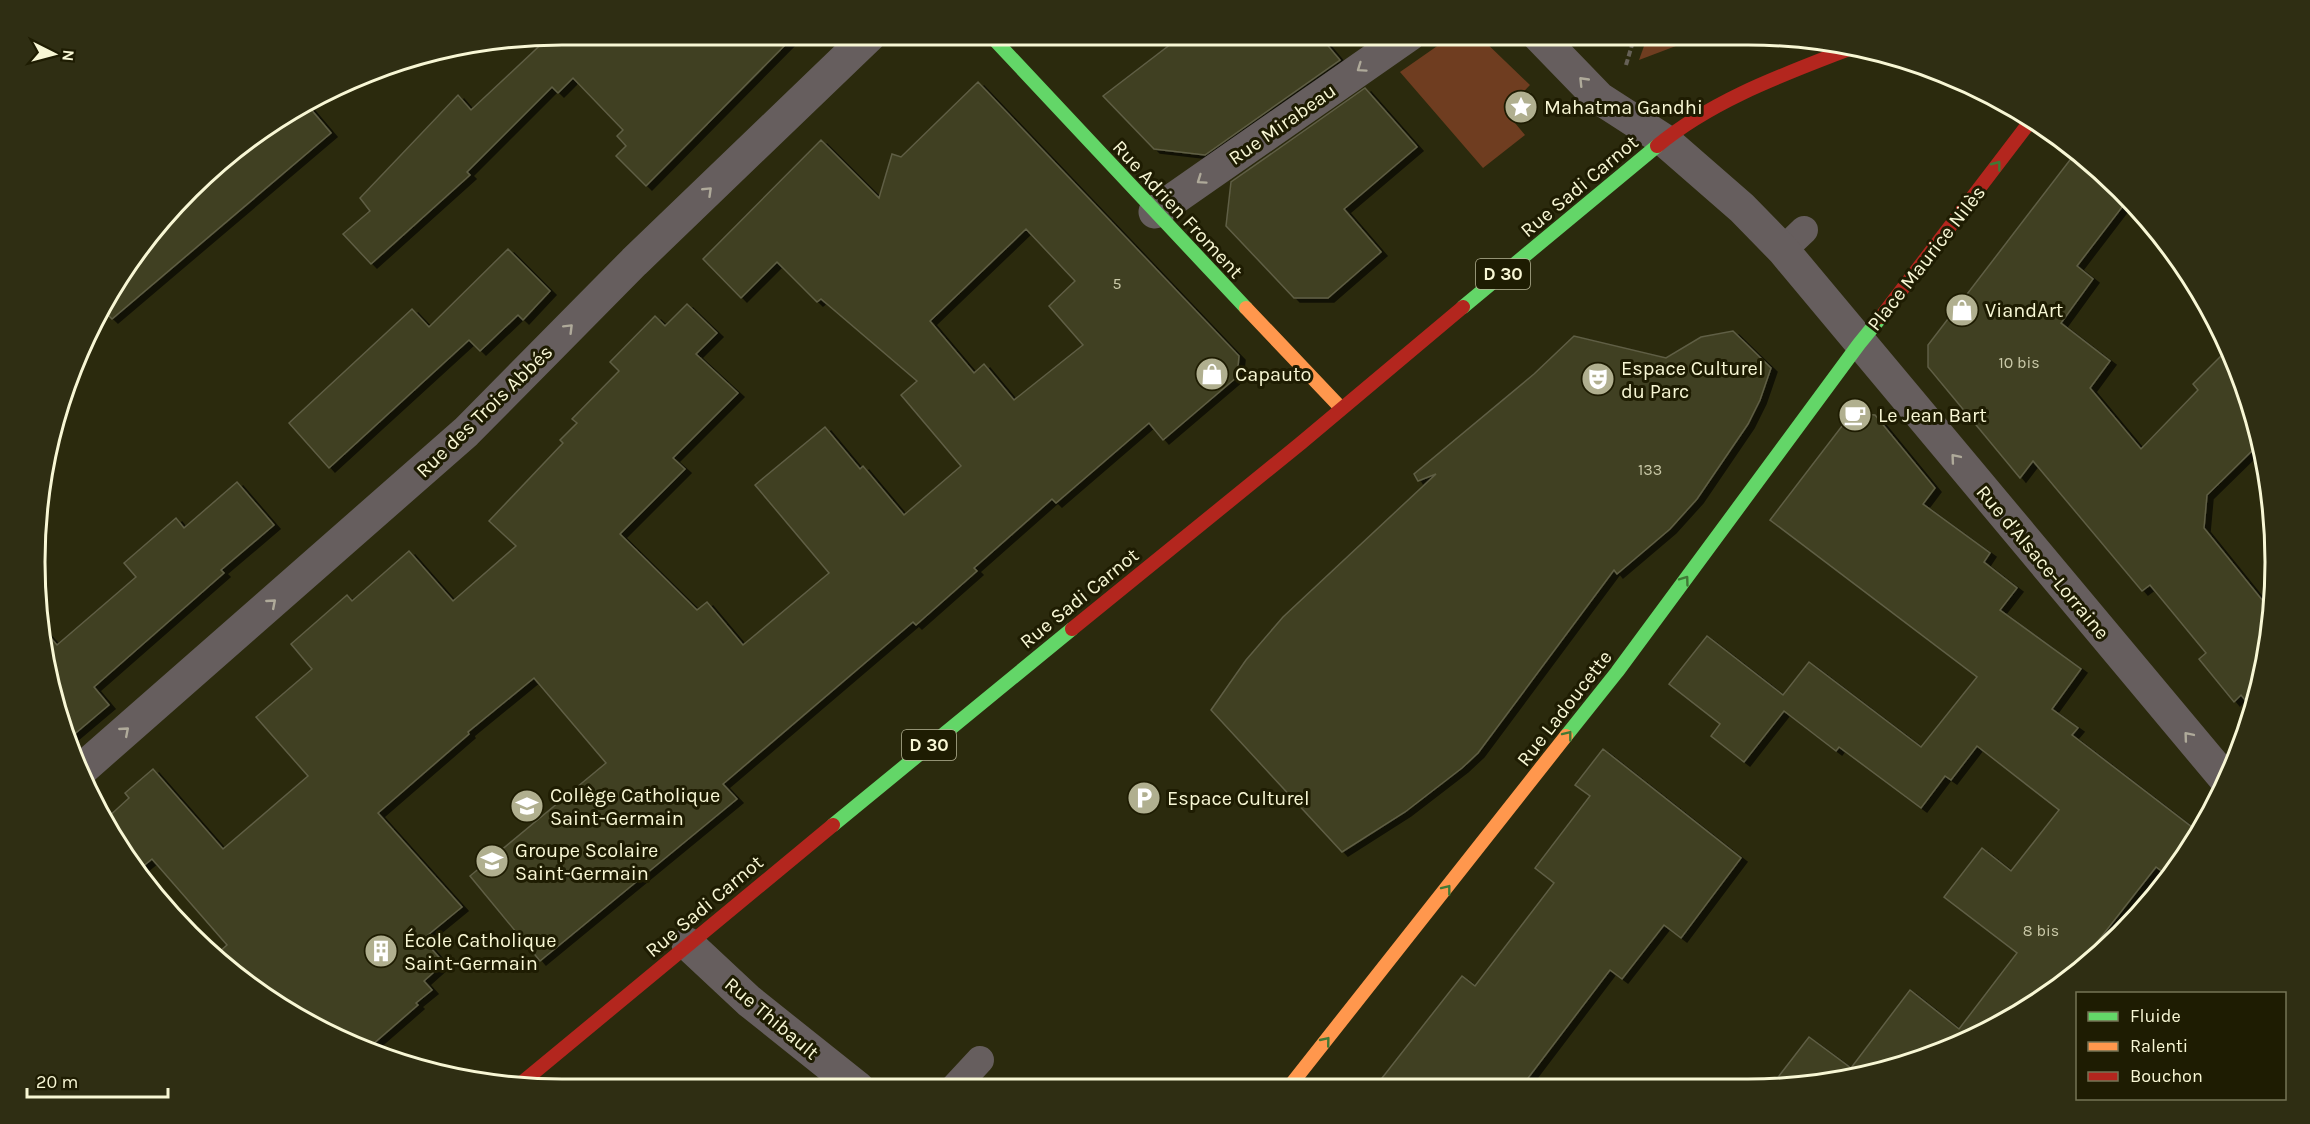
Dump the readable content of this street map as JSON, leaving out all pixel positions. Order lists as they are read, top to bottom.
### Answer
{
  "streets": {
    "street": [
      "Rue Mirabeau",
      "Rue Sadi Carnot",
      "Rue Adrien Froment",
      "Place Maurice Nilès",
      "D 30",
      "Rue des Trois Abbés",
      "Rue d'Alsace-Lorraine",
      "Rue Ladoucette",
      "Rue Thibault"
    ]
  },
  "crossings": [
    ["Rue Mirabeau", "Rue Adrien Froment"],
    ["Rue Sadi Carnot", "Rue Adrien Froment"],
    ["Rue Sadi Carnot", "Place Maurice Nilès"],
    ["Rue Sadi Carnot", "D 30"],
    ["Rue Sadi Carnot", "Rue Thibault"],
    ["Place Maurice Nilès", "D 30"],
    ["Place Maurice Nilès", "Rue d'Alsace-Lorraine"],
    ["Place Maurice Nilès", "Rue Ladoucette"],
    ["Rue d'Alsace-Lorraine", "Rue Ladoucette"]
  ],
  "one_way": [
    "Rue Mirabeau",
    "Rue des Trois Abbés",
    "Rue d'Alsace-Lorraine",
    "Rue Ladoucette"
  ],
  "places": {
    "place": ["Mahatma Gandhi"],
    "shop": ["ViandArt", "Capauto"],
    "theatre": ["Espace Culturel du Parc"],
    "cafe": ["Le Jean Bart"],
    "parking": ["Espace Culturel"],
    "school or university": ["Collège Catholique Saint-Germain", "Groupe Scolaire Saint-Germain"],
    "building": ["École Catholique Saint-Germain"]
  },
  "house_numbers": [
    "5",
    "10 bis",
    "133",
    "8 bis"
  ],
  "legend": ["Fluide", "Ralenti", "Bouchon"],
  "scale_bar": "20 m",
  "north": "right"
}
